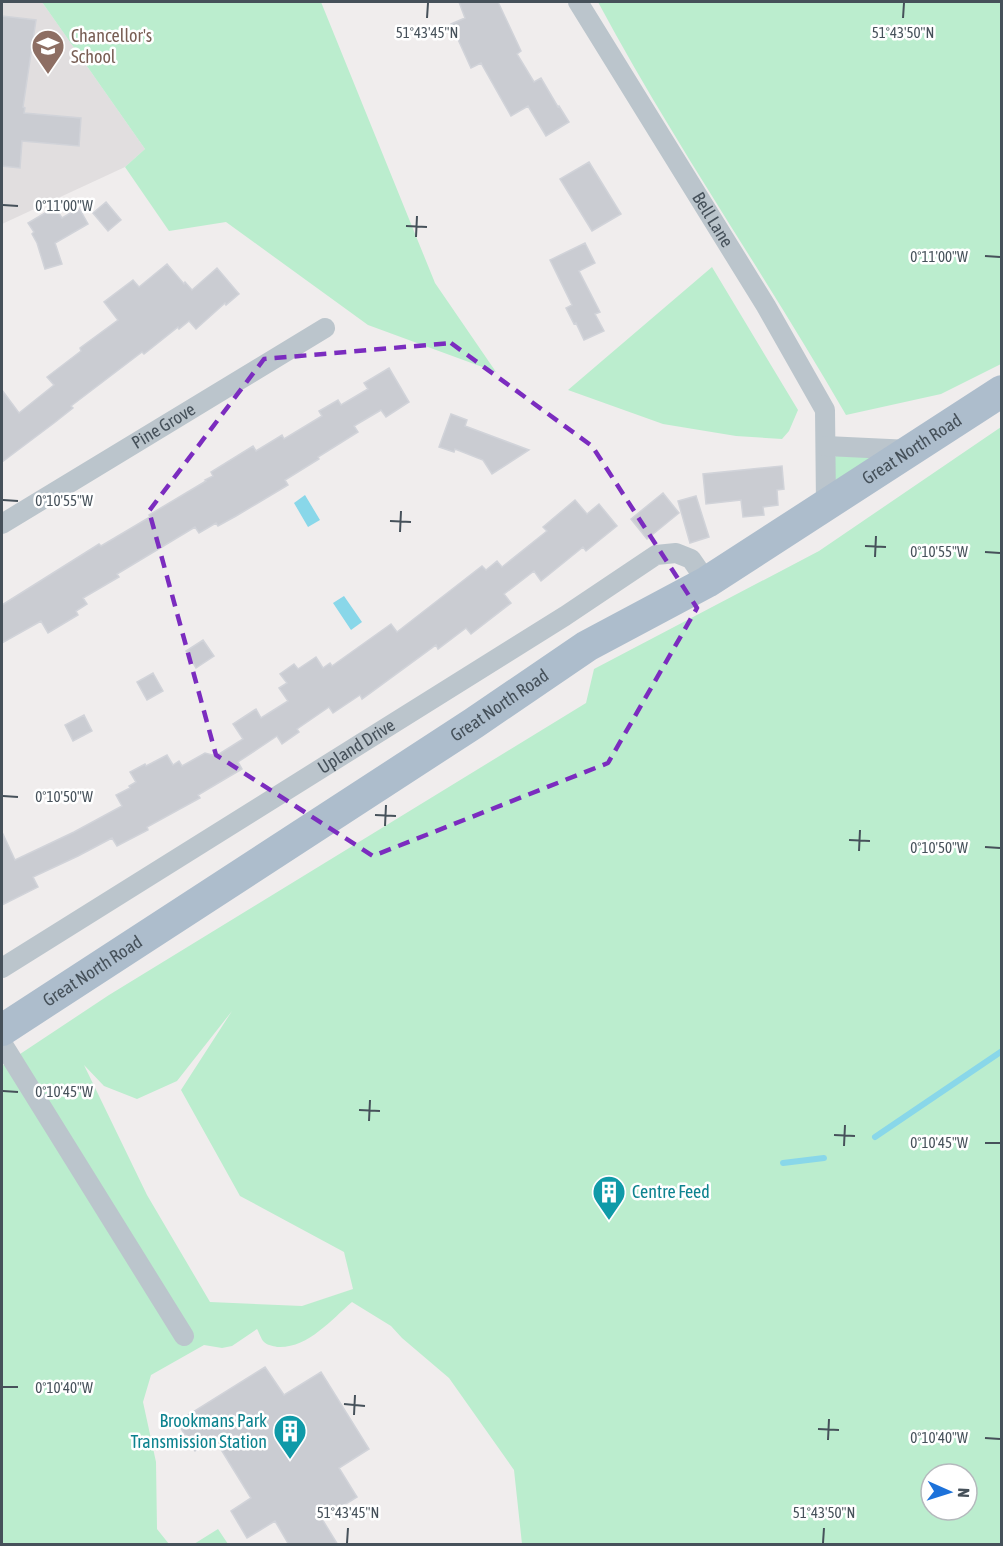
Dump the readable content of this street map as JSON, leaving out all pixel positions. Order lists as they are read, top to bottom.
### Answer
{
  "streets": {
    "main road": ["Great North Road"],
    "street": ["Bell Lane", "Pine Grove", "Upland Drive"]
  },
  "crossings": [
    ["Bell Lane", "Great North Road"],
    ["Great North Road", "Upland Drive"]
  ],
  "places": {
    "school or university": ["Chancellor's School"],
    "building": ["Centre Feed", "Brookmans Park Transmission Station"]
  },
  "north": "right",
  "coordinates": [
    "51°43'45\"N",
    "51°43'50\"N",
    "0°11'00\"W",
    "0°10'55\"W",
    "0°10'50\"W",
    "0°10'45\"W",
    "0°10'40\"W"
  ]
}
